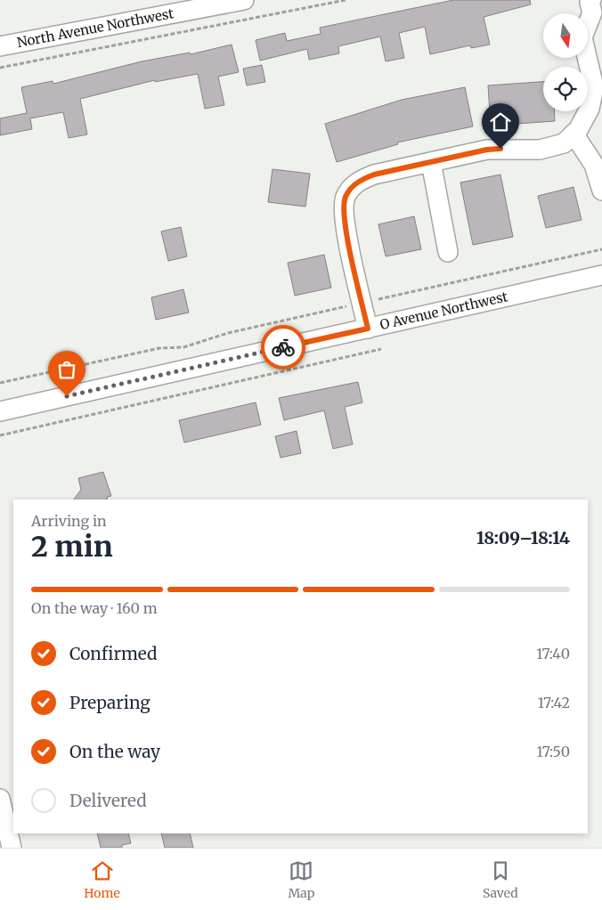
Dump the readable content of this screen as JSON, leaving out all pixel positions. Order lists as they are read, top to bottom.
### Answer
{
  "streets": {
    "street": ["North Avenue Northwest", "O Avenue Northwest"]
  },
  "north": "bottom",
  "page": {
    "heading": ["2 min", "Arriving in", "18:09–18:14"],
    "bar": "On the way · 160 m",
    "list": [
      ["Confirmed", "17:40"],
      ["Preparing", "17:42"],
      ["On the way", "17:50"],
      "Delivered"
    ],
    "tabs": ["Home", "Map", "Saved"]
  }
}
